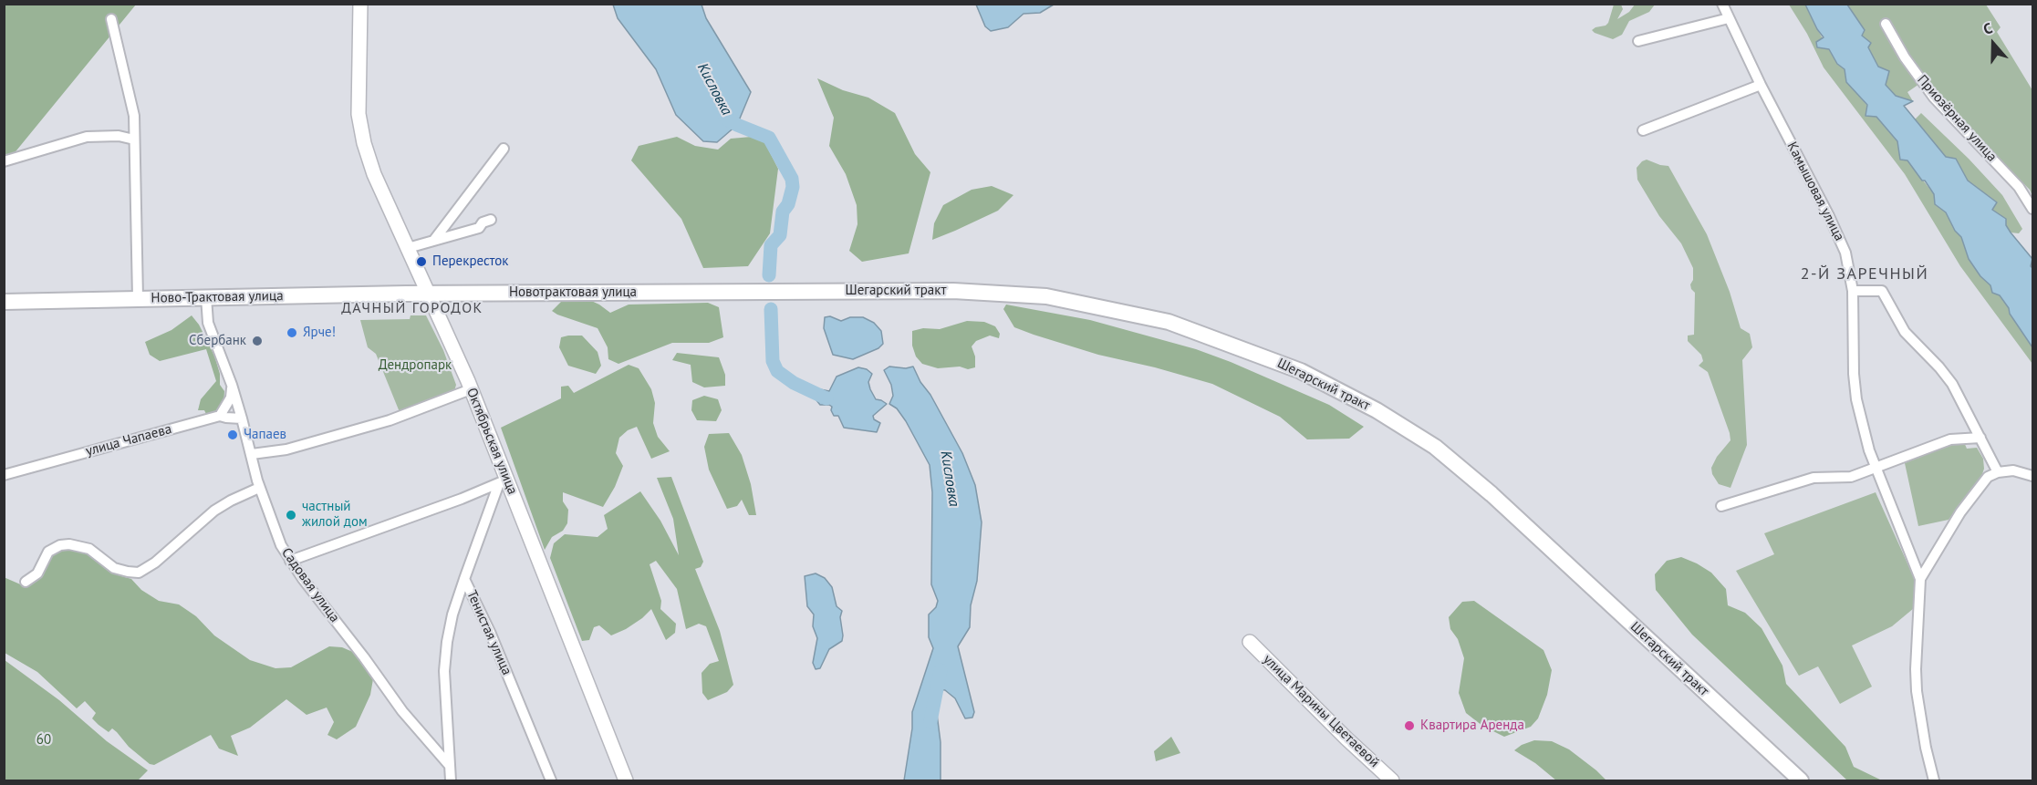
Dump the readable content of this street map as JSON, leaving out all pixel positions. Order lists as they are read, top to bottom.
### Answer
{
  "streets": {
    "main road": ["Шегарский тракт", "Новотрактовая улица", "Ново-Трактовая улица"],
    "street": [
      "Приозёрная улица",
      "Камышовая улица",
      "улица Чапаева",
      "Октябрьская улица",
      "Садовая улица",
      "Тенистая улица",
      "улица Марины Цветаевой"
    ]
  },
  "crossings": [
    ["Шегарский тракт", "Новотрактовая улица"],
    ["Новотрактовая улица", "Ново-Трактовая улица"],
    ["Новотрактовая улица", "Октябрьская улица"],
    ["Ново-Трактовая улица", "Октябрьская улица"],
    ["Ново-Трактовая улица", "Садовая улица"],
    ["Октябрьская улица", "Тенистая улица"]
  ],
  "districts": ["2-Й ЗАРЕЧНЫЙ", "ДАЧНЫЙ ГОРОДОК"],
  "water": ["Кисловка"],
  "parks": ["Дендропарк", "60"],
  "places": [
    "Перекресток",
    "Ярче!",
    "Сбербанк",
    "Чапаев",
    "частный жилой дом",
    "Квартира Аренда"
  ],
  "north": "top"
}
